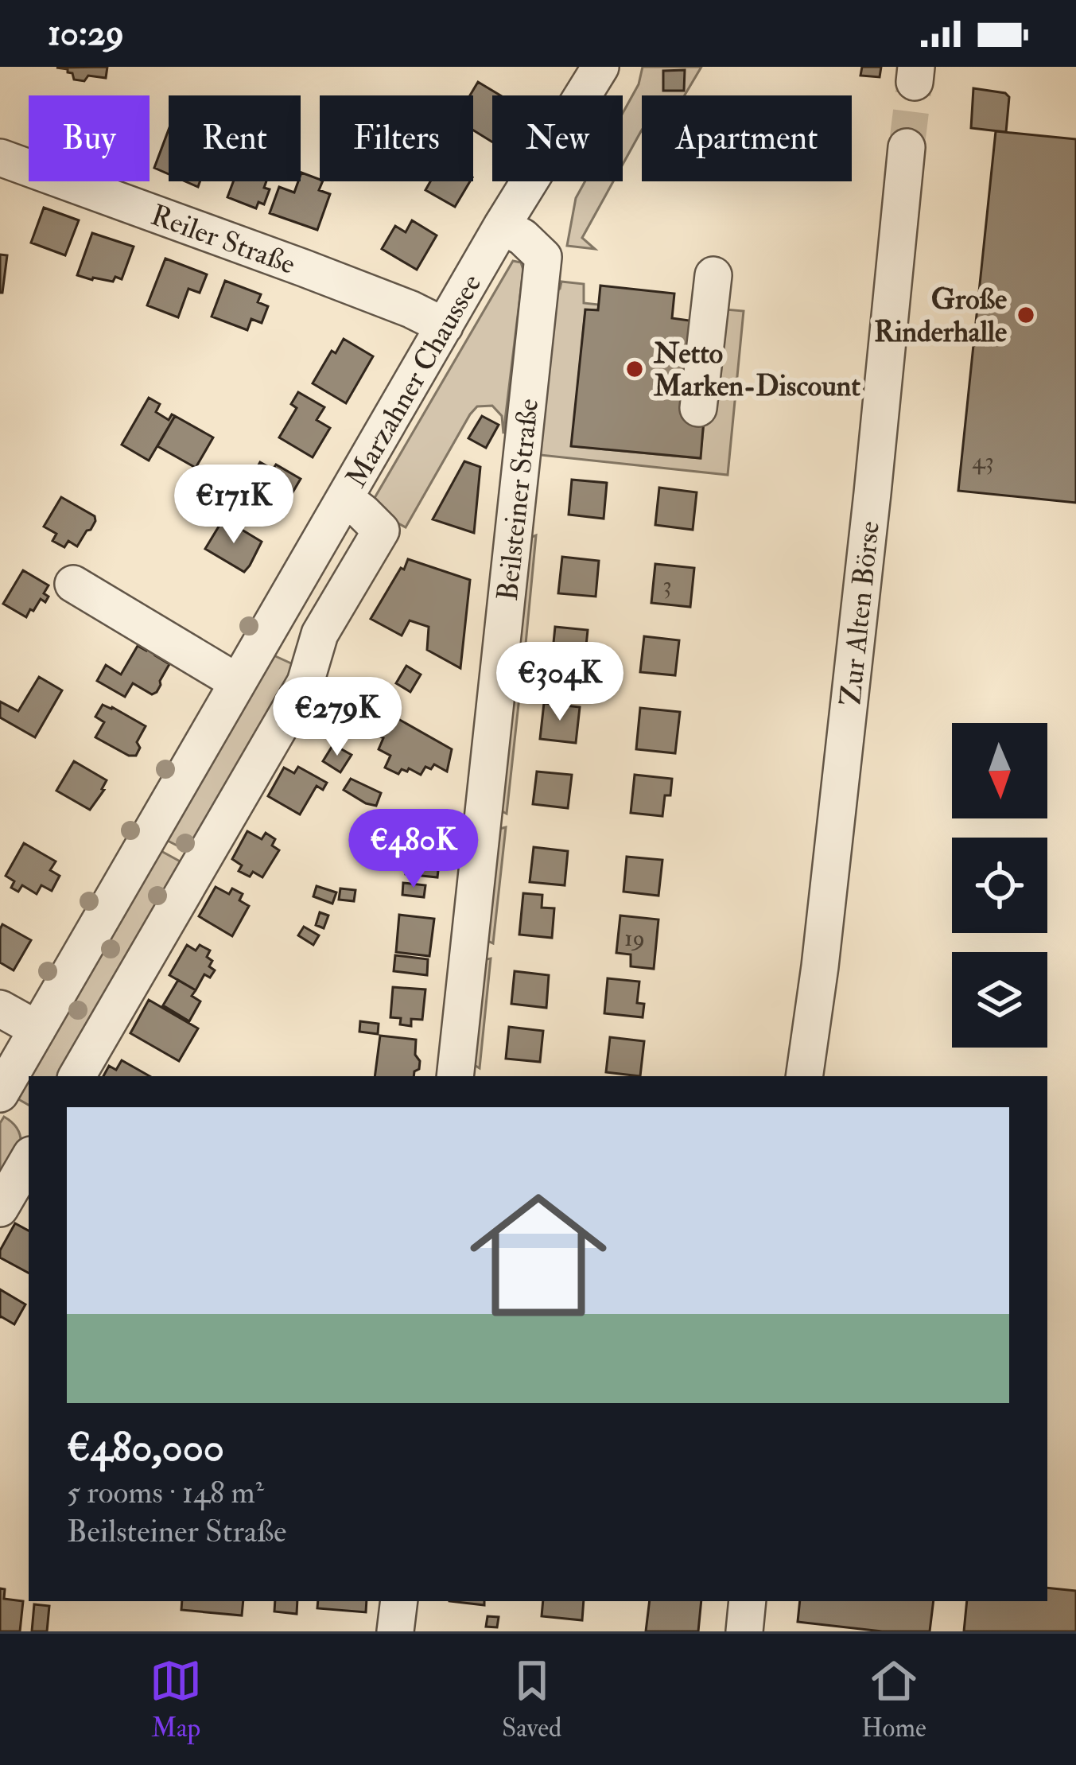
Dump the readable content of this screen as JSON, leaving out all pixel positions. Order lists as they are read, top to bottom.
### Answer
{
  "streets": {
    "street": [
      "Reiler Straße",
      "Marzahner Chaussee",
      "Beilsteiner Straße",
      "Zur Alten Börse"
    ]
  },
  "crossings": [
    ["Reiler Straße", "Marzahner Chaussee"],
    ["Marzahner Chaussee", "Beilsteiner Straße"]
  ],
  "places": ["Große Rinderhalle", "Netto Marken-Discount"],
  "house_numbers": ["43", "3", "19"],
  "north": "bottom",
  "page": {
    "status": "10:29",
    "chip": [
      "Buy",
      "Rent",
      "Filters",
      "New",
      "Apartment"
    ],
    "price": [
      "€171K",
      "€304K",
      "€279K",
      "€480K"
    ],
    "list": [
      {
        "name": "€480,000",
        "note": "5 rooms · 148 m² · Beilsteiner Straße"
      }
    ],
    "tabs": ["Map", "Saved", "Home"]
  }
}
